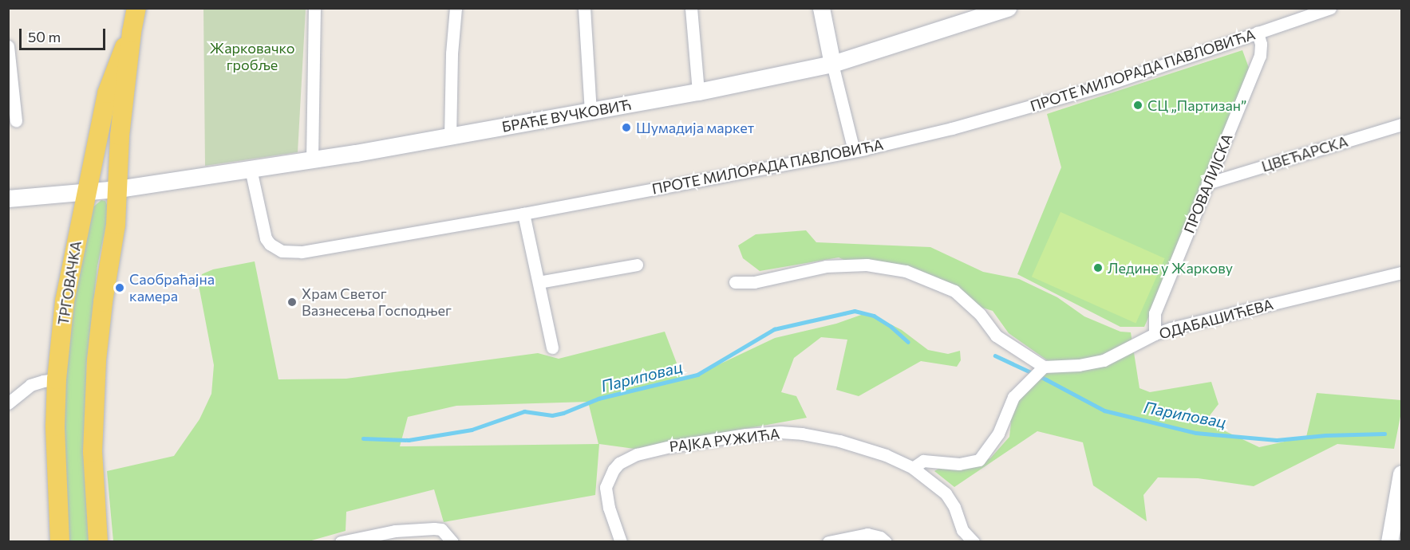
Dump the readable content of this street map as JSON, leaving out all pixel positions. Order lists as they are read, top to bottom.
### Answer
{
  "streets": {
    "main road": ["ТРГОВАЧКА"],
    "street": [
      "ПРОТЕ МИЛОРАДА ПАВЛОВИЋА",
      "БРАЋЕ ВУЧКОВИЋ",
      "ЦВЕЋАРСКА",
      "ПРОВАЛИЈСКА",
      "ОДАБАШИЋЕВА",
      "РАЈКА РУЖИЋА"
    ]
  },
  "crossings": [
    ["ПРОТЕ МИЛОРАДА ПАВЛОВИЋА", "БРАЋЕ ВУЧКОВИЋ"],
    ["ПРОТЕ МИЛОРАДА ПАВЛОВИЋА", "ПРОВАЛИЈСКА"],
    ["БРАЋЕ ВУЧКОВИЋ", "ТРГОВАЧКА"],
    ["ЦВЕЋАРСКА", "ПРОВАЛИЈСКА"],
    ["ПРОВАЛИЈСКА", "ОДАБАШИЋЕВА"]
  ],
  "water": ["Париповац"],
  "parks": ["Жарковачко гробље"],
  "places": [
    "СЦ „Партизан”",
    "Шумадија маркет",
    "Ледине у Жаркову",
    "Саобраћајна камера",
    "Храм Светог Вазнесења Господњег"
  ],
  "scale_bar": "50 m"
}
